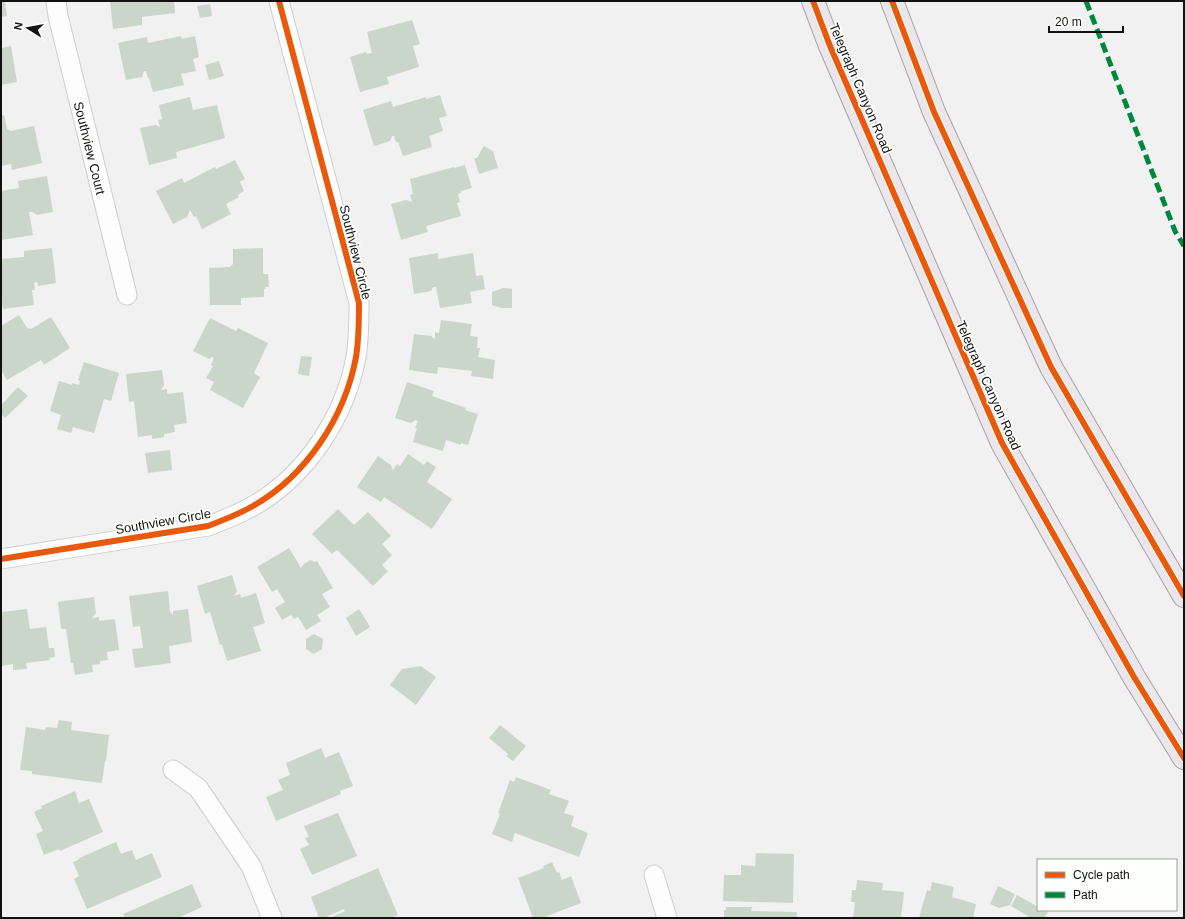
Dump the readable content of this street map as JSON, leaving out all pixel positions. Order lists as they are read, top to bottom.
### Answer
{
  "streets": {
    "main road": ["Telegraph Canyon Road"],
    "street": ["Southview Court", "Southview Circle"]
  },
  "legend": ["Cycle path", "Path"],
  "scale_bar": "20 m",
  "north": "left"
}
